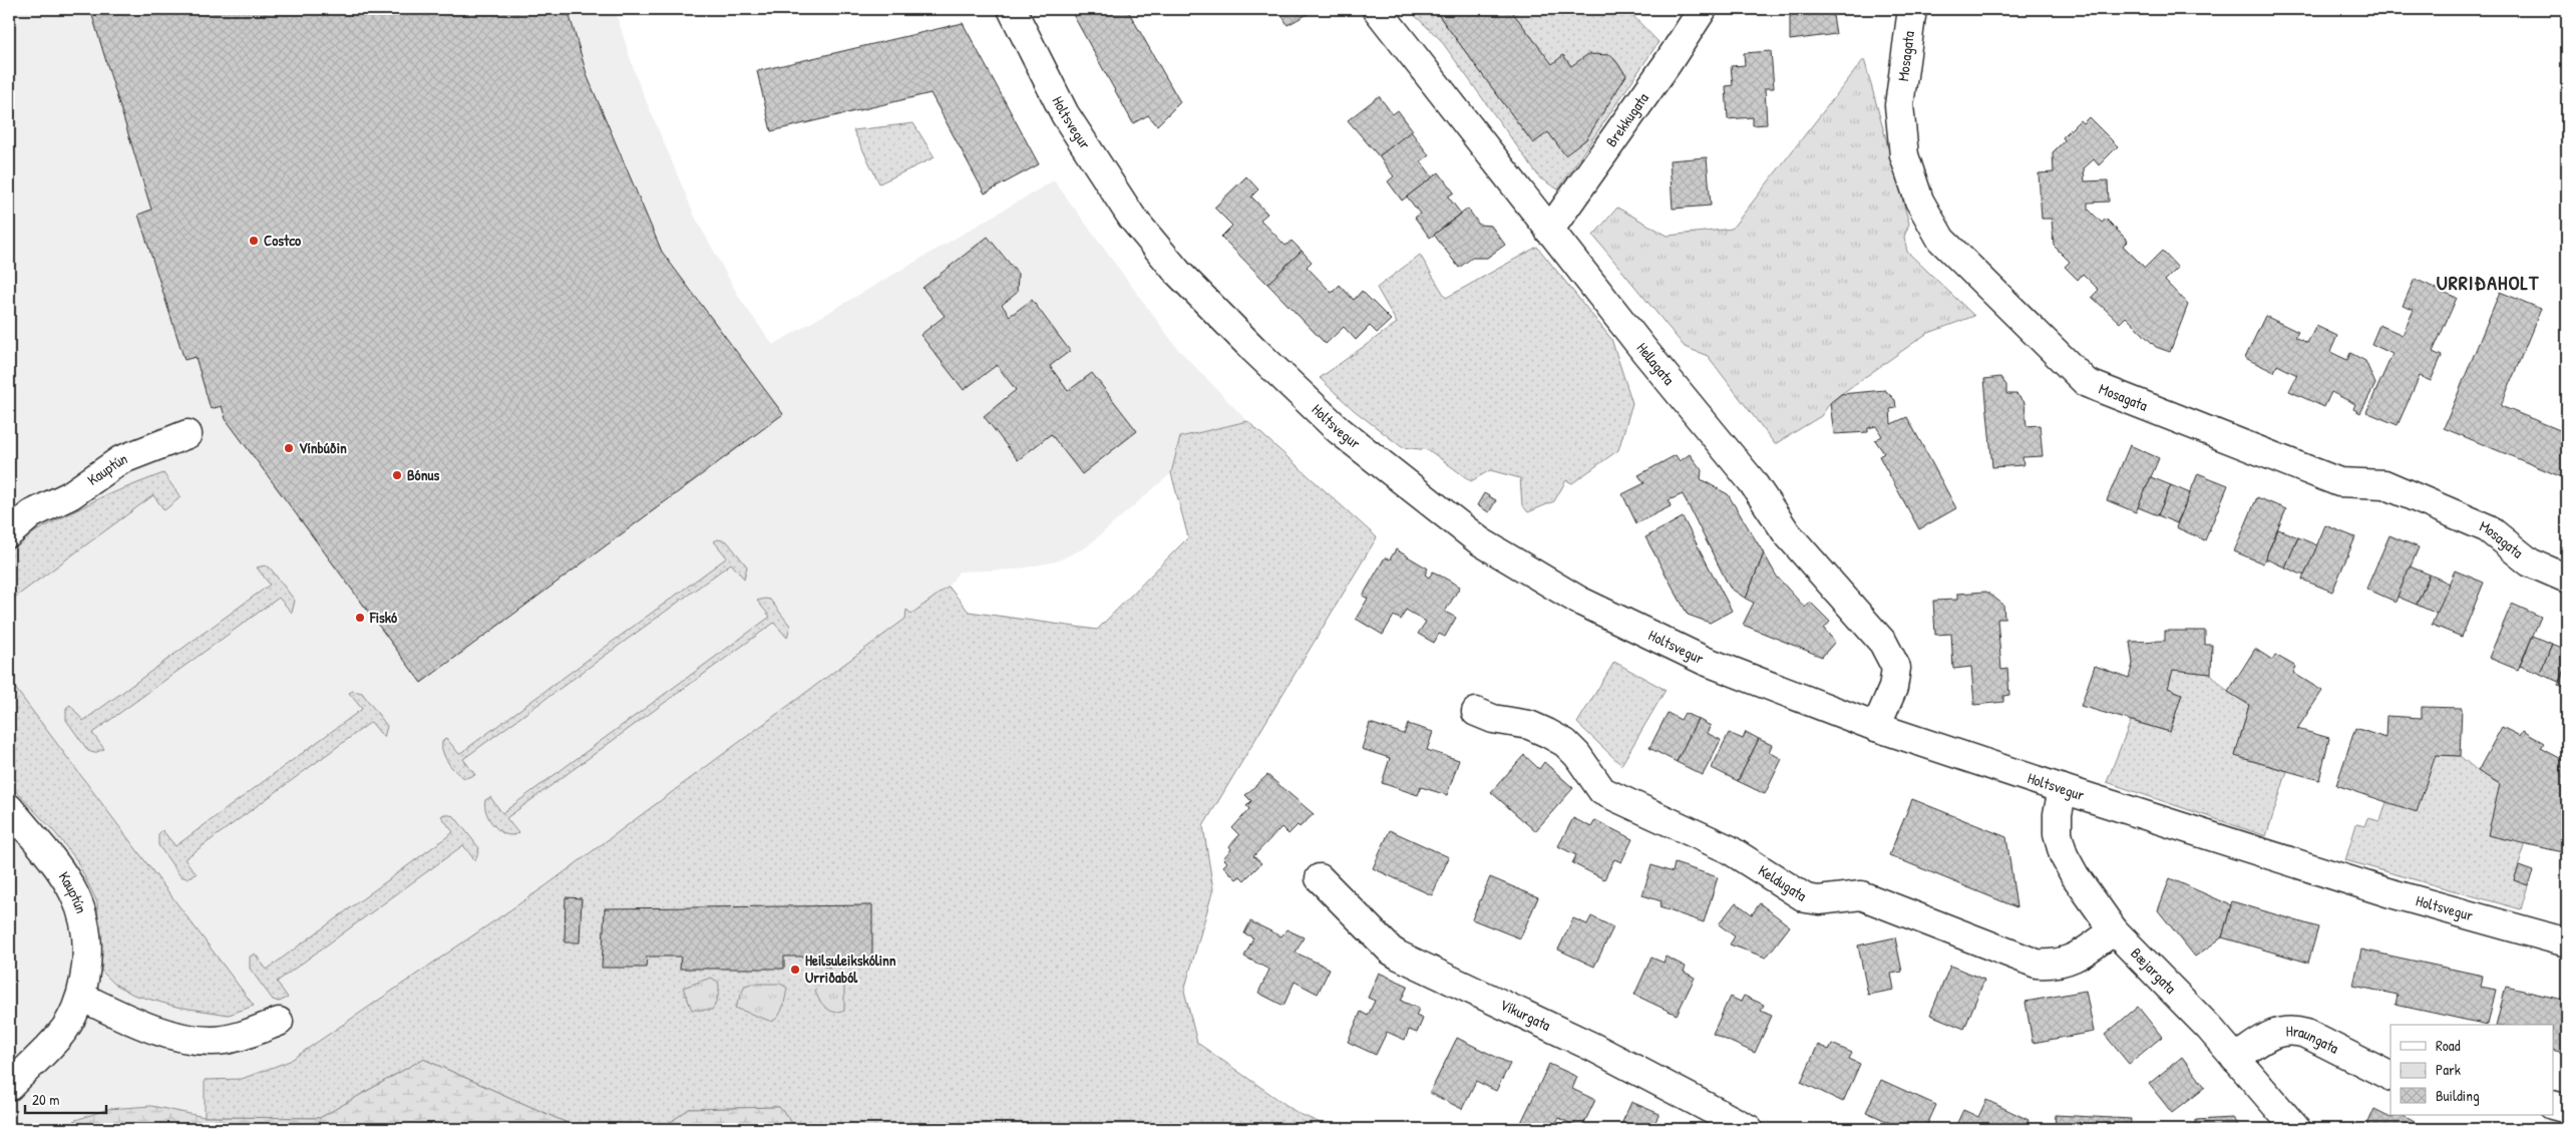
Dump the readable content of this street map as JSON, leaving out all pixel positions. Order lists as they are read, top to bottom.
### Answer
{
  "streets": {
    "street": [
      "Mosagata",
      "Brekkugata",
      "Holtsvegur",
      "Hellagata",
      "Kauptún",
      "Keldugata",
      "Bæjargata",
      "Víkurgata",
      "Hraungata"
    ]
  },
  "crossings": [
    ["Brekkugata", "Hellagata"],
    ["Holtsvegur", "Hellagata"],
    ["Holtsvegur", "Bæjargata"],
    ["Keldugata", "Bæjargata"],
    ["Bæjargata", "Hraungata"]
  ],
  "districts": ["URRIÐAHOLT"],
  "places": [
    "Costco",
    "Vínbúðin",
    "Bónus",
    "Fiskó",
    "Heilsuleikskólinn Urriðaból"
  ],
  "legend": ["Road", "Park", "Building"],
  "scale_bar": "20 m"
}
